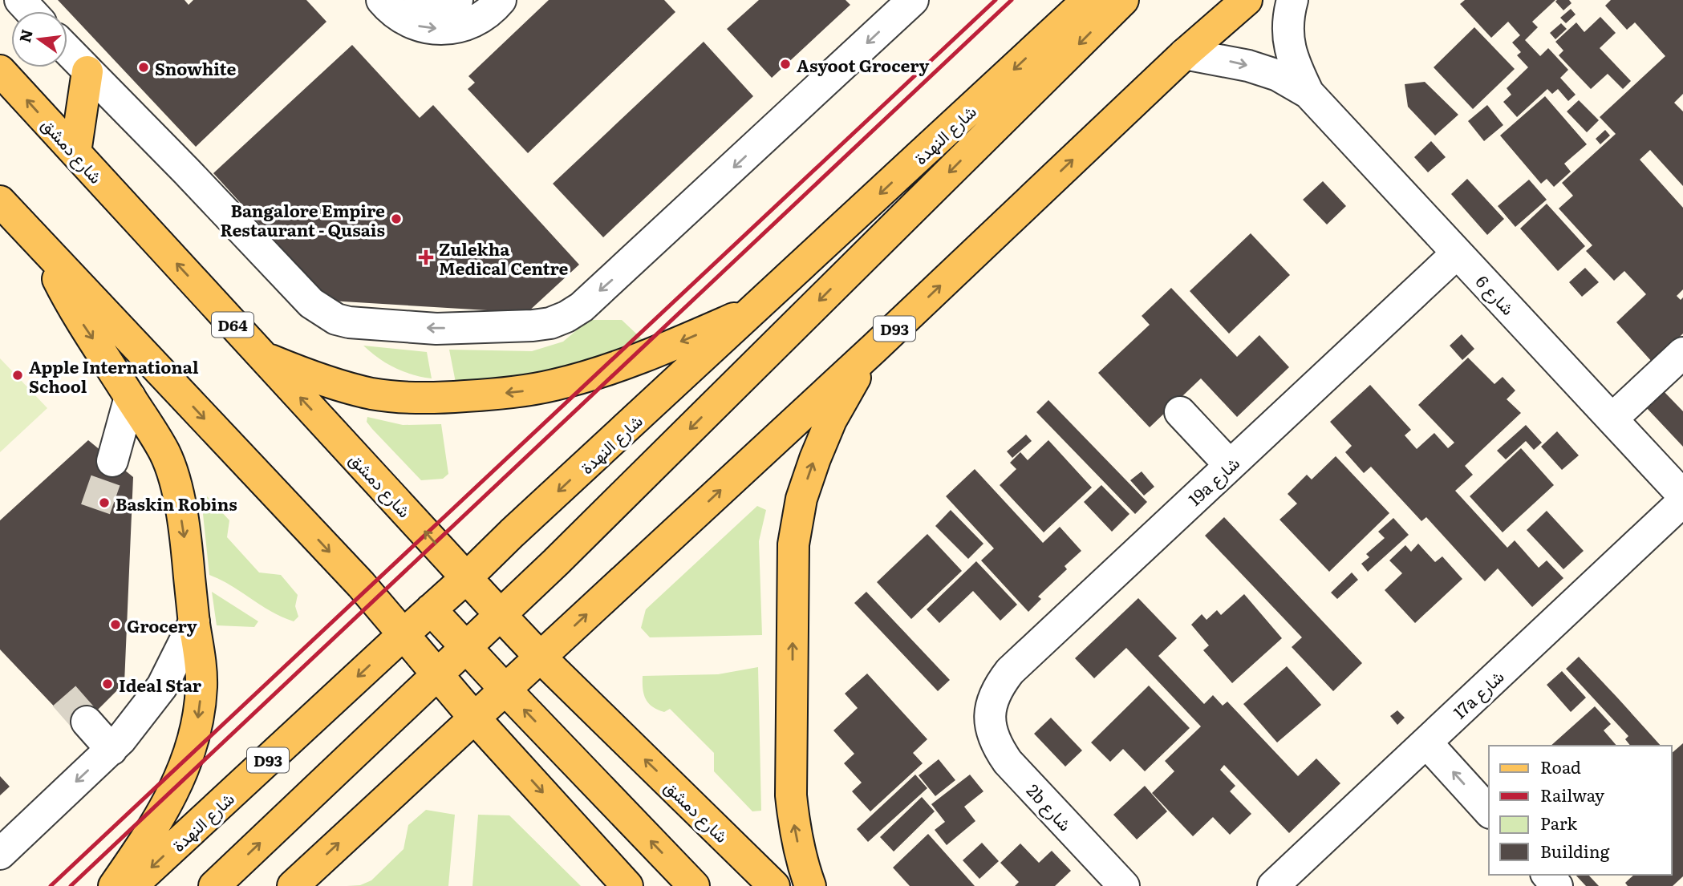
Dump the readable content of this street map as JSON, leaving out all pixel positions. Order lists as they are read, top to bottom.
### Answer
{
  "streets": {
    "main road": [
      "شارع النهدة",
      "شارع دمشق",
      "D64",
      "D93"
    ],
    "street": [
      "شارع 6",
      "19a شارع",
      "17a شارع",
      "2b شارع"
    ]
  },
  "crossings": [
    ["شارع النهدة", "شارع دمشق"],
    ["شارع دمشق", "D93"],
    ["شارع 6", "D93"],
    ["شارع 6", "19a شارع"],
    ["19a شارع", "2b شارع"]
  ],
  "places": {
    "other": [
      "Asyoot Grocery",
      "Snowhite",
      "Bangalore Empire Restaurant - Qusais",
      "Apple International School",
      "Baskin Robins",
      "Grocery",
      "Ideal Star"
    ],
    "health": ["Zulekha Medical Centre"]
  },
  "legend": [
    "Road",
    "Railway",
    "Park",
    "Building"
  ],
  "north": "left"
}
